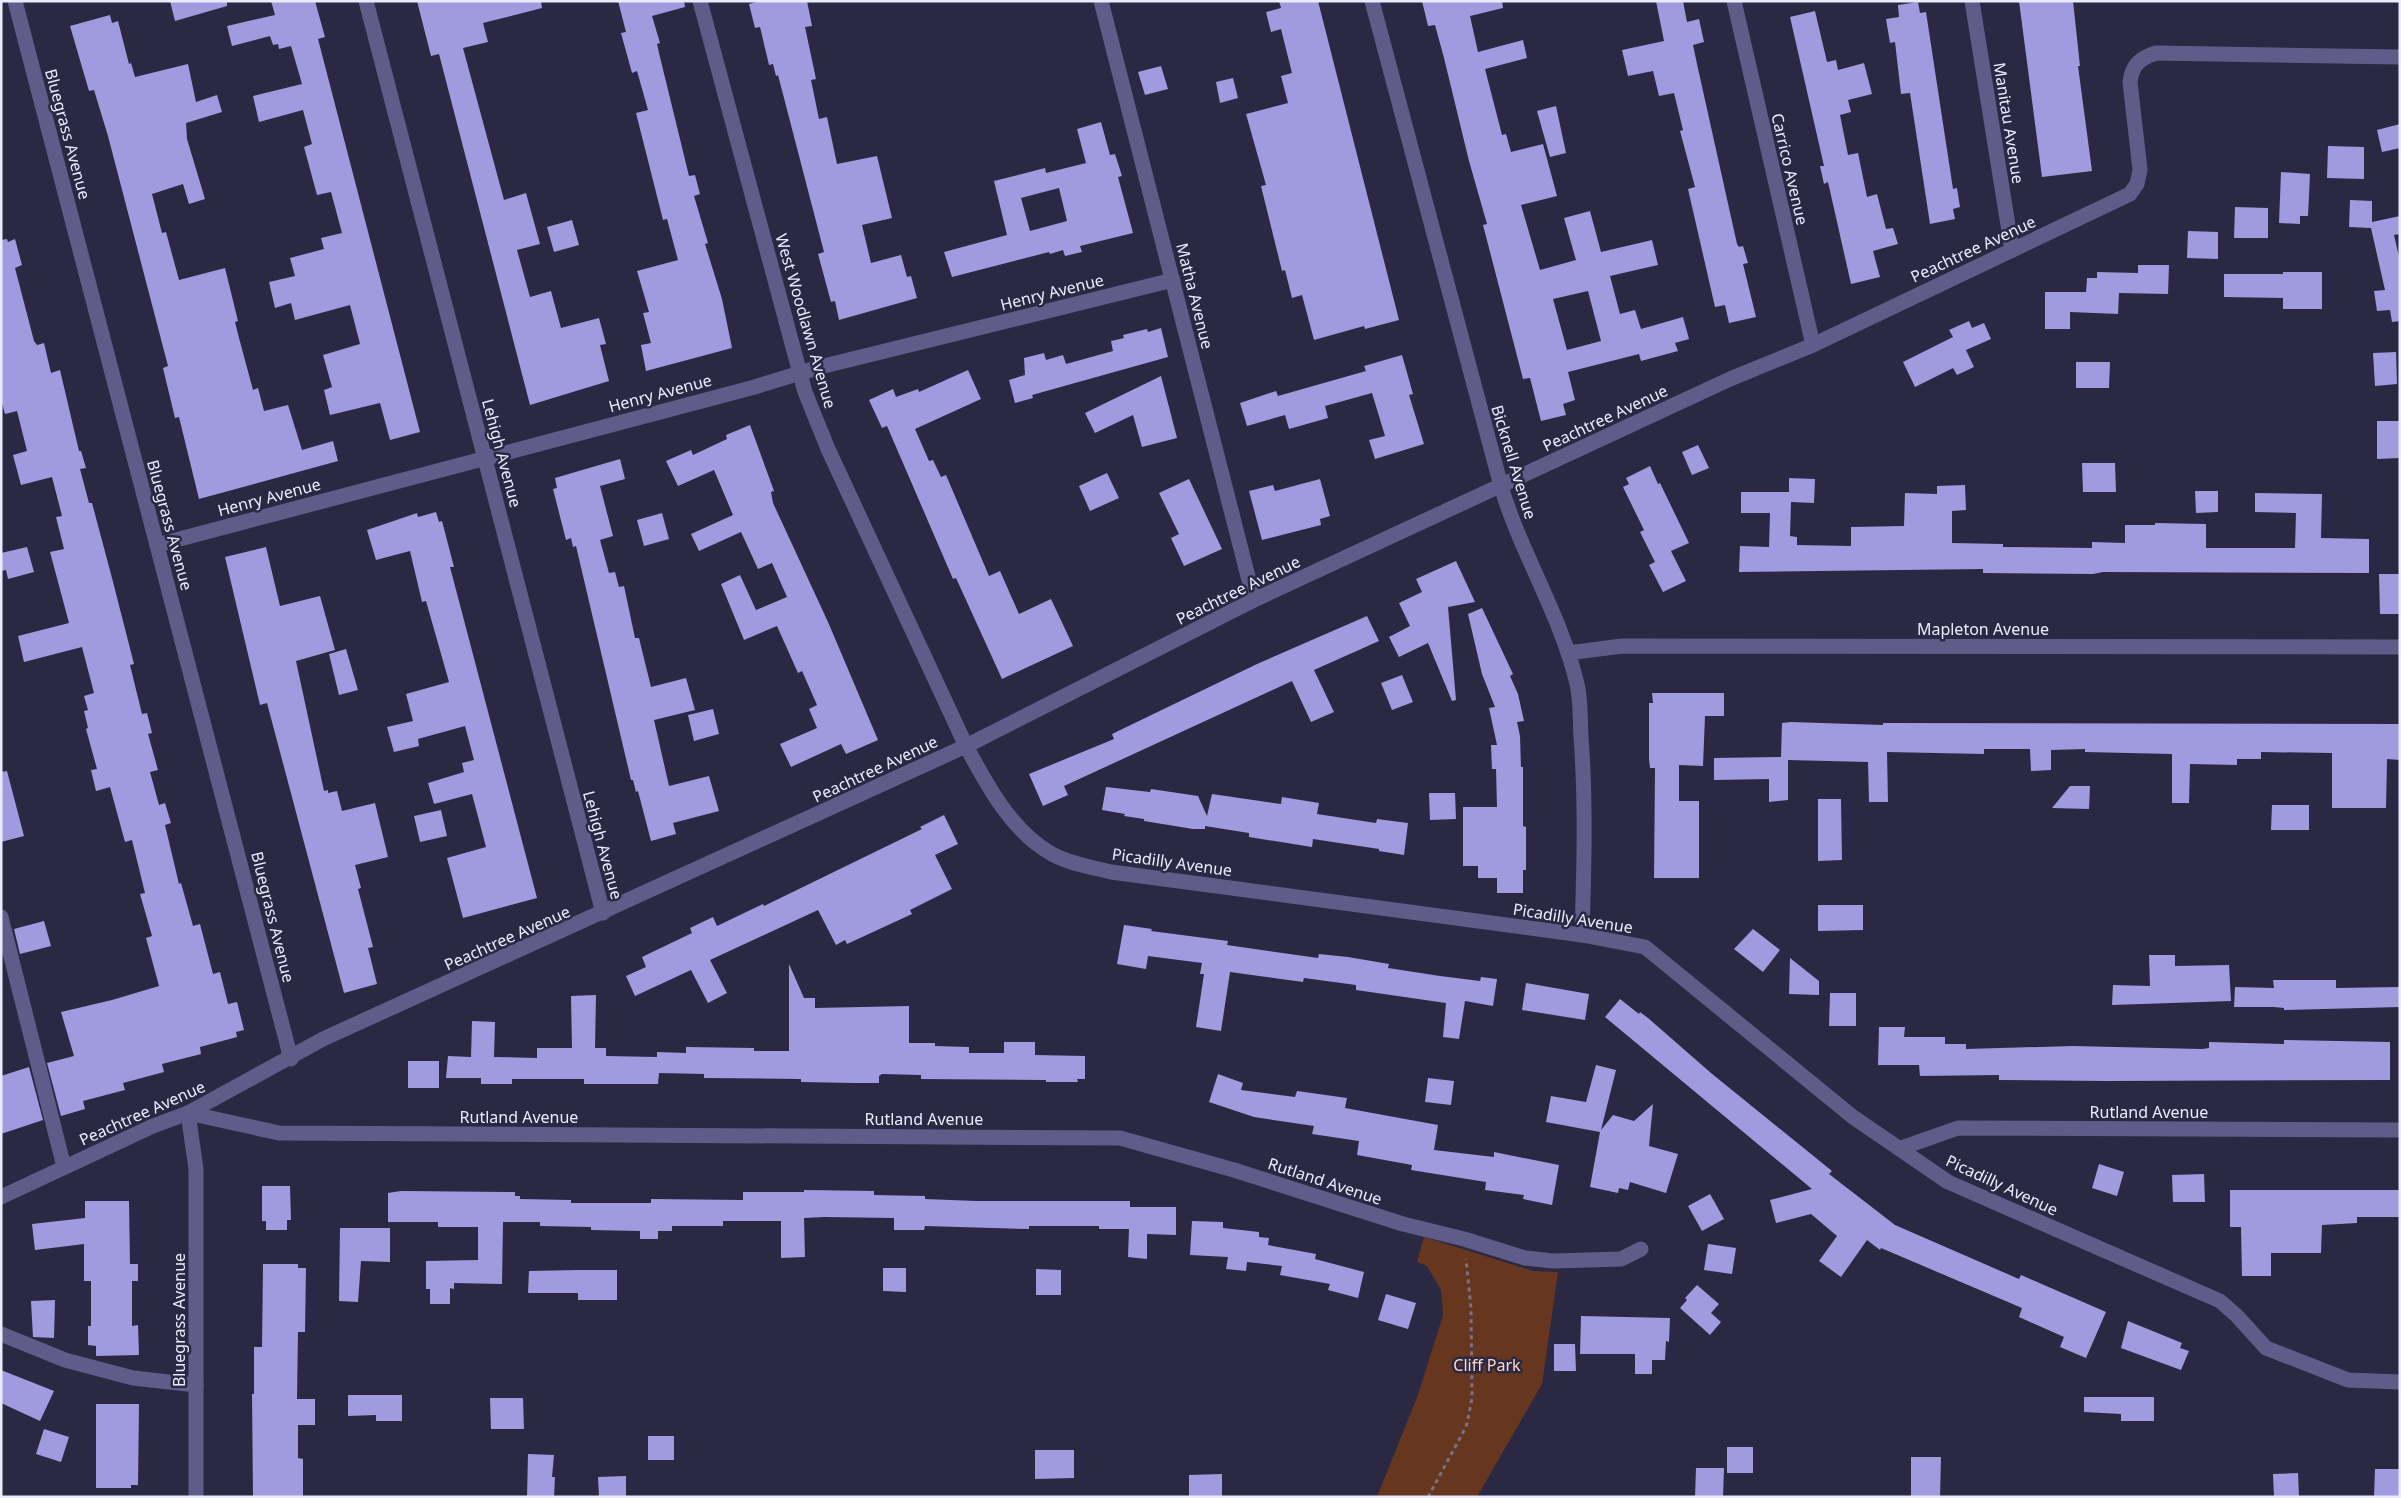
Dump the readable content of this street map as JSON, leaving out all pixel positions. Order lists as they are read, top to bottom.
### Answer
{
  "streets": {
    "street": [
      "Manitau Avenue",
      "Bluegrass Avenue",
      "Carrico Avenue",
      "Peachtree Avenue",
      "Henry Avenue",
      "Matha Avenue",
      "West Woodlawn Avenue",
      "Lehigh Avenue",
      "Bicknell Avenue",
      "Mapleton Avenue",
      "Picadilly Avenue",
      "Rutland Avenue"
    ]
  },
  "crossings": [
    ["Manitau Avenue", "Peachtree Avenue"],
    ["Bluegrass Avenue", "Peachtree Avenue"],
    ["Bluegrass Avenue", "Henry Avenue"],
    ["Bluegrass Avenue", "Rutland Avenue"],
    ["Carrico Avenue", "Peachtree Avenue"],
    ["Peachtree Avenue", "Matha Avenue"],
    ["Peachtree Avenue", "West Woodlawn Avenue"],
    ["Peachtree Avenue", "Lehigh Avenue"],
    ["Peachtree Avenue", "Bicknell Avenue"],
    ["Peachtree Avenue", "Picadilly Avenue"],
    ["Peachtree Avenue", "Rutland Avenue"],
    ["Henry Avenue", "Matha Avenue"],
    ["Henry Avenue", "West Woodlawn Avenue"],
    ["Henry Avenue", "Lehigh Avenue"],
    ["West Woodlawn Avenue", "Picadilly Avenue"],
    ["Bicknell Avenue", "Mapleton Avenue"],
    ["Bicknell Avenue", "Picadilly Avenue"],
    ["Picadilly Avenue", "Rutland Avenue"]
  ],
  "parks": ["Cliff Park"]
}
